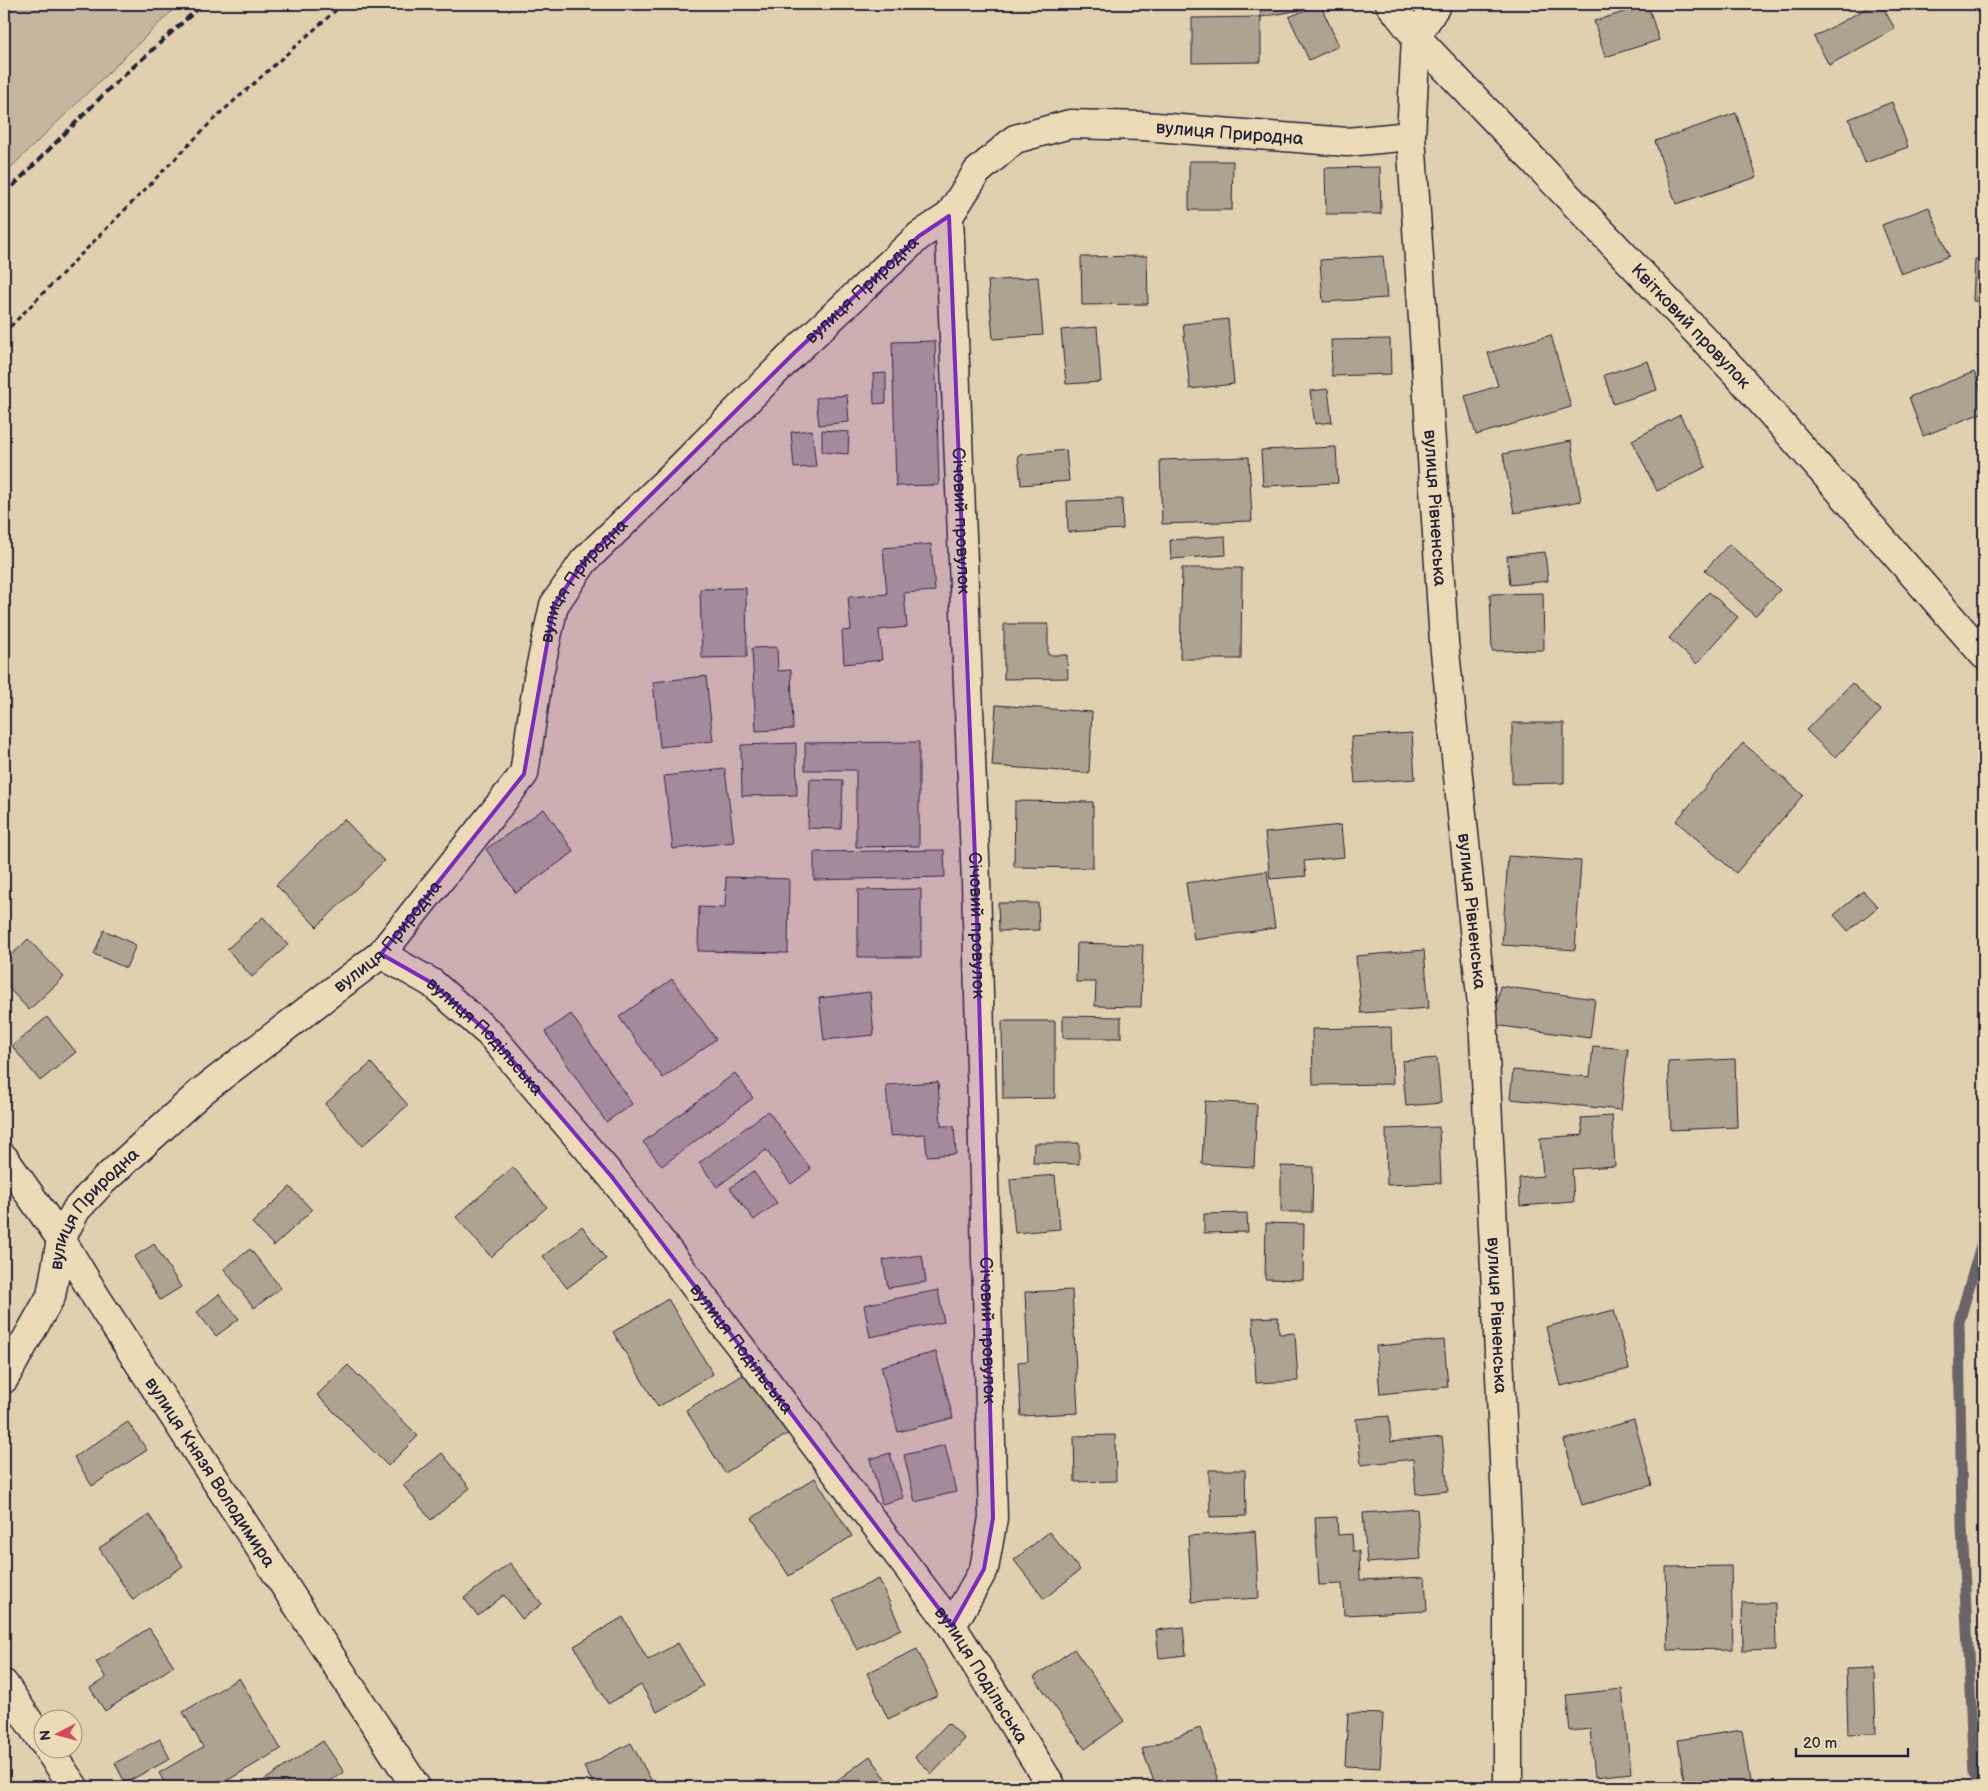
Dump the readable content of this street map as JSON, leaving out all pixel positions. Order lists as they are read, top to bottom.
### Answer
{
  "streets": {
    "street": [
      "вулиця Природна",
      "Квітковий провулок",
      "вулиця Рівненська",
      "Січовий провулок",
      "вулиця Подільська",
      "вулиця Князя Володимира"
    ]
  },
  "crossings": [
    ["вулиця Природна", "вулиця Рівненська"],
    ["вулиця Природна", "Січовий провулок"],
    ["вулиця Природна", "вулиця Подільська"],
    ["вулиця Природна", "вулиця Князя Володимира"],
    ["Квітковий провулок", "вулиця Рівненська"],
    ["Січовий провулок", "вулиця Подільська"]
  ],
  "scale_bar": "20 m",
  "north": "left"
}
